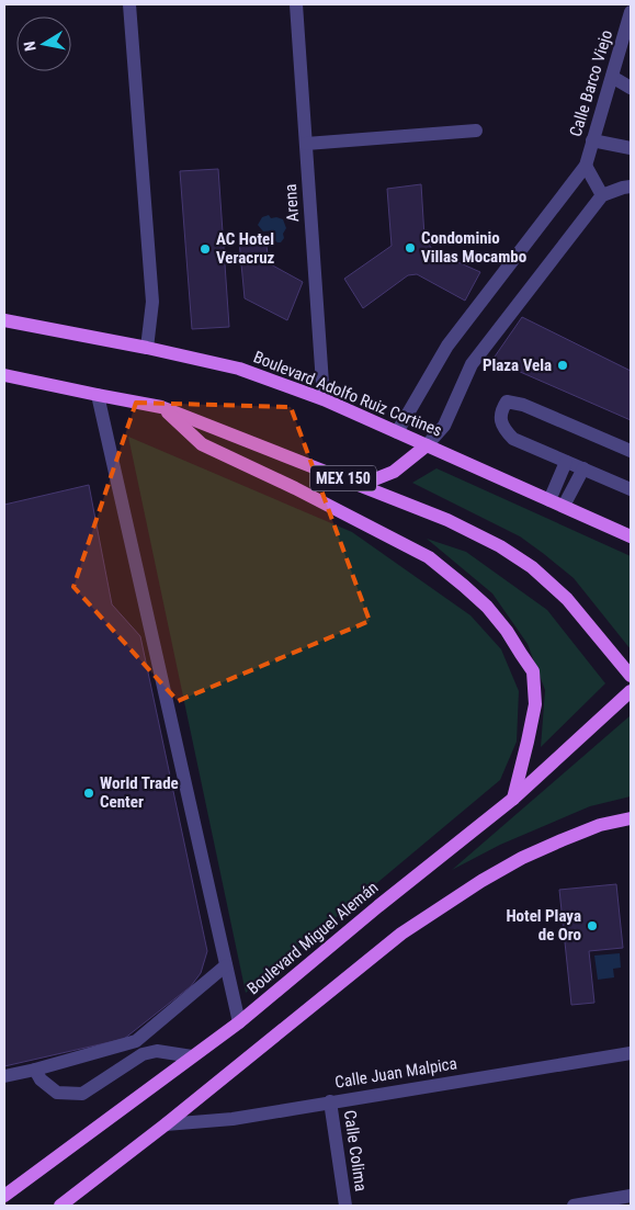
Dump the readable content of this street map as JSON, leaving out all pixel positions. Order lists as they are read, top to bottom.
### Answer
{
  "streets": {
    "main road": ["Boulevard Adolfo Ruiz Cortines", "MEX 150", "Boulevard Miguel Alemán"],
    "street": [
      "Calle Barco Viejo",
      "Arena",
      "Calle Juan Malpica",
      "Calle Colima"
    ]
  },
  "crossings": [
    ["Arena", "Boulevard Adolfo Ruiz Cortines"],
    ["Calle Juan Malpica", "Calle Colima"]
  ],
  "places": [
    "Condominio Villas Mocambo",
    "AC Hotel Veracruz",
    "Plaza Vela",
    "World Trade Center",
    "Hotel Playa de Oro"
  ],
  "north": "left"
}
